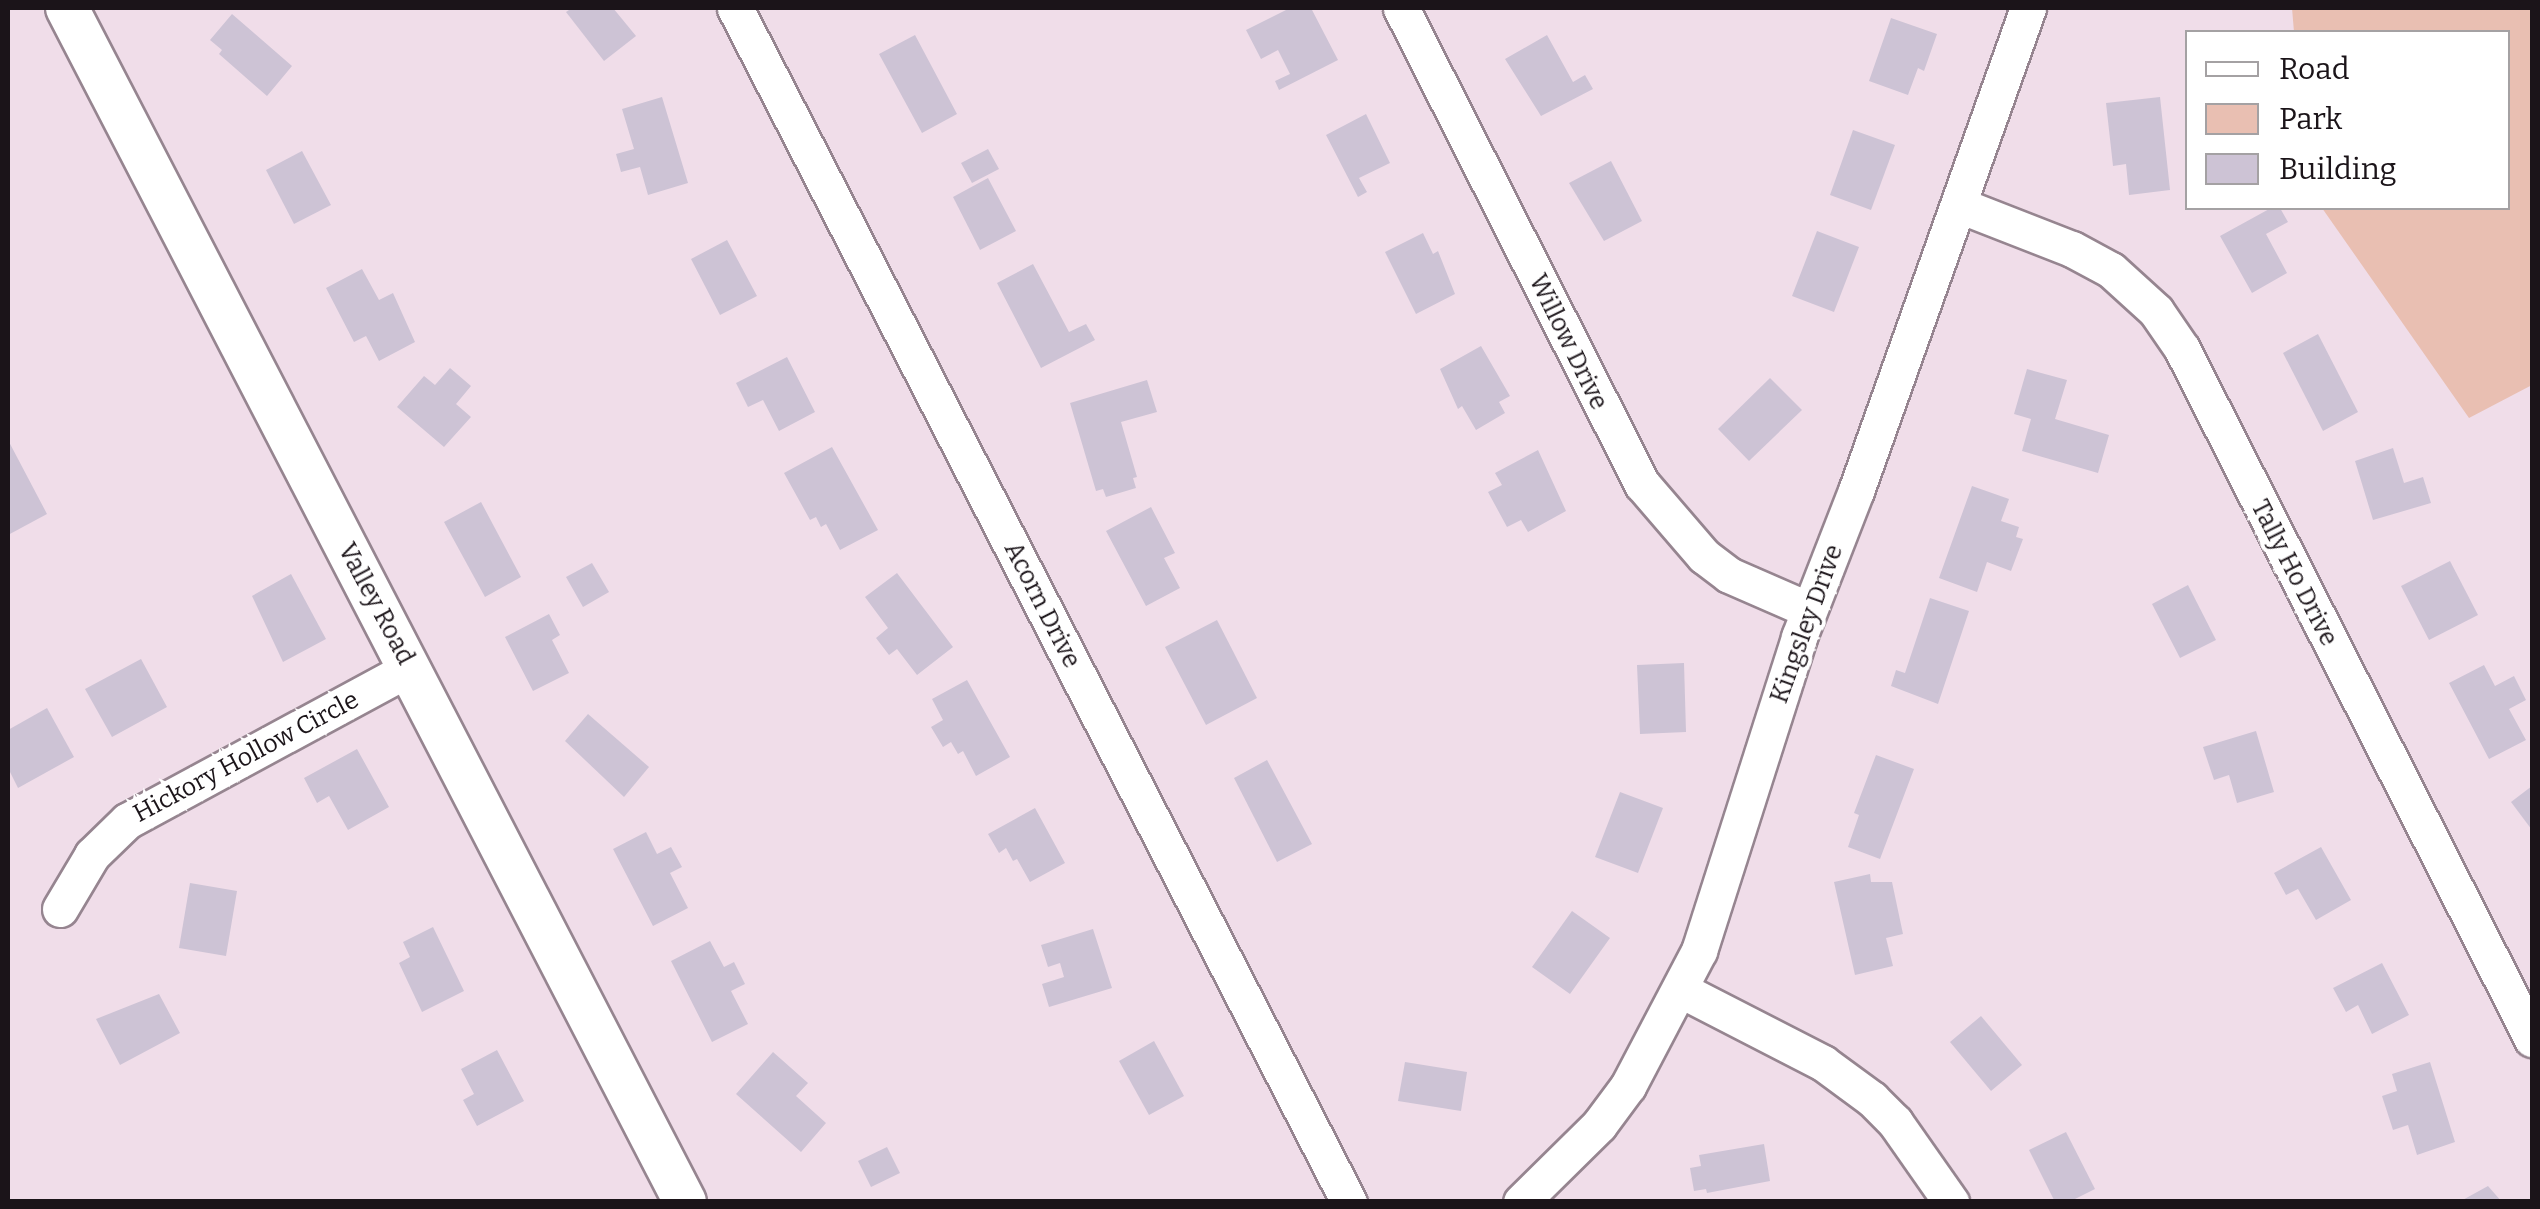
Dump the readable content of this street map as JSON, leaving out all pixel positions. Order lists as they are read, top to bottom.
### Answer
{
  "streets": {
    "street": [
      "Willow Drive",
      "Tally Ho Drive",
      "Valley Road",
      "Acorn Drive",
      "Kingsley Drive",
      "Hickory Hollow Circle"
    ]
  },
  "crossings": [
    ["Willow Drive", "Kingsley Drive"],
    ["Tally Ho Drive", "Kingsley Drive"],
    ["Valley Road", "Hickory Hollow Circle"]
  ],
  "legend": ["Road", "Park", "Building"]
}
